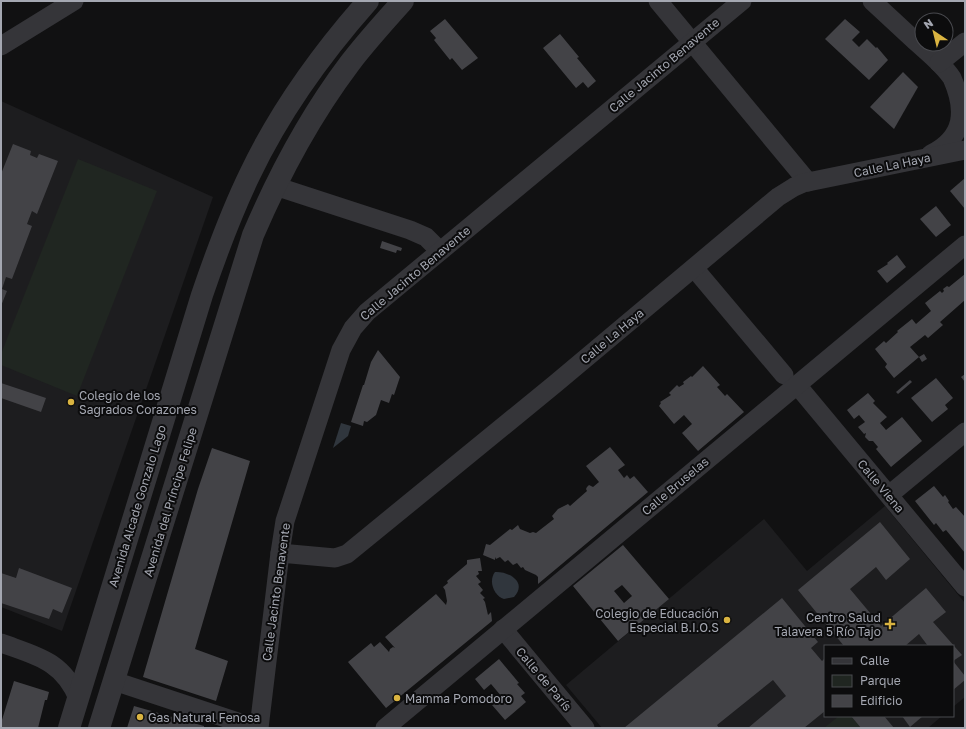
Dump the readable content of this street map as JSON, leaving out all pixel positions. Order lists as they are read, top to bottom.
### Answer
{
  "streets": {
    "street": [
      "Calle Jacinto Benavente",
      "Calle La Haya",
      "Calle Bruselas",
      "Calle Viena",
      "Avenida del Príncipe Felipe",
      "Avenida Alcade Gonzalo Lago",
      "Calle de París"
    ]
  },
  "crossings": [
    ["Calle Jacinto Benavente", "Calle La Haya"],
    ["Calle La Haya", "Calle Viena"],
    ["Calle Bruselas", "Calle Viena"],
    ["Calle Bruselas", "Calle de París"]
  ],
  "places": {
    "other": [
      "Colegio de los Sagrados Corazones",
      "Colegio de Educación Especial B.I.O.S",
      "Mamma Pomodoro",
      "Gas Natural Fenosa"
    ],
    "health": ["Centro Salud Talavera 5 Río Tajo"]
  },
  "legend": ["Calle", "Parque", "Edificio"],
  "north": "top left"
}
